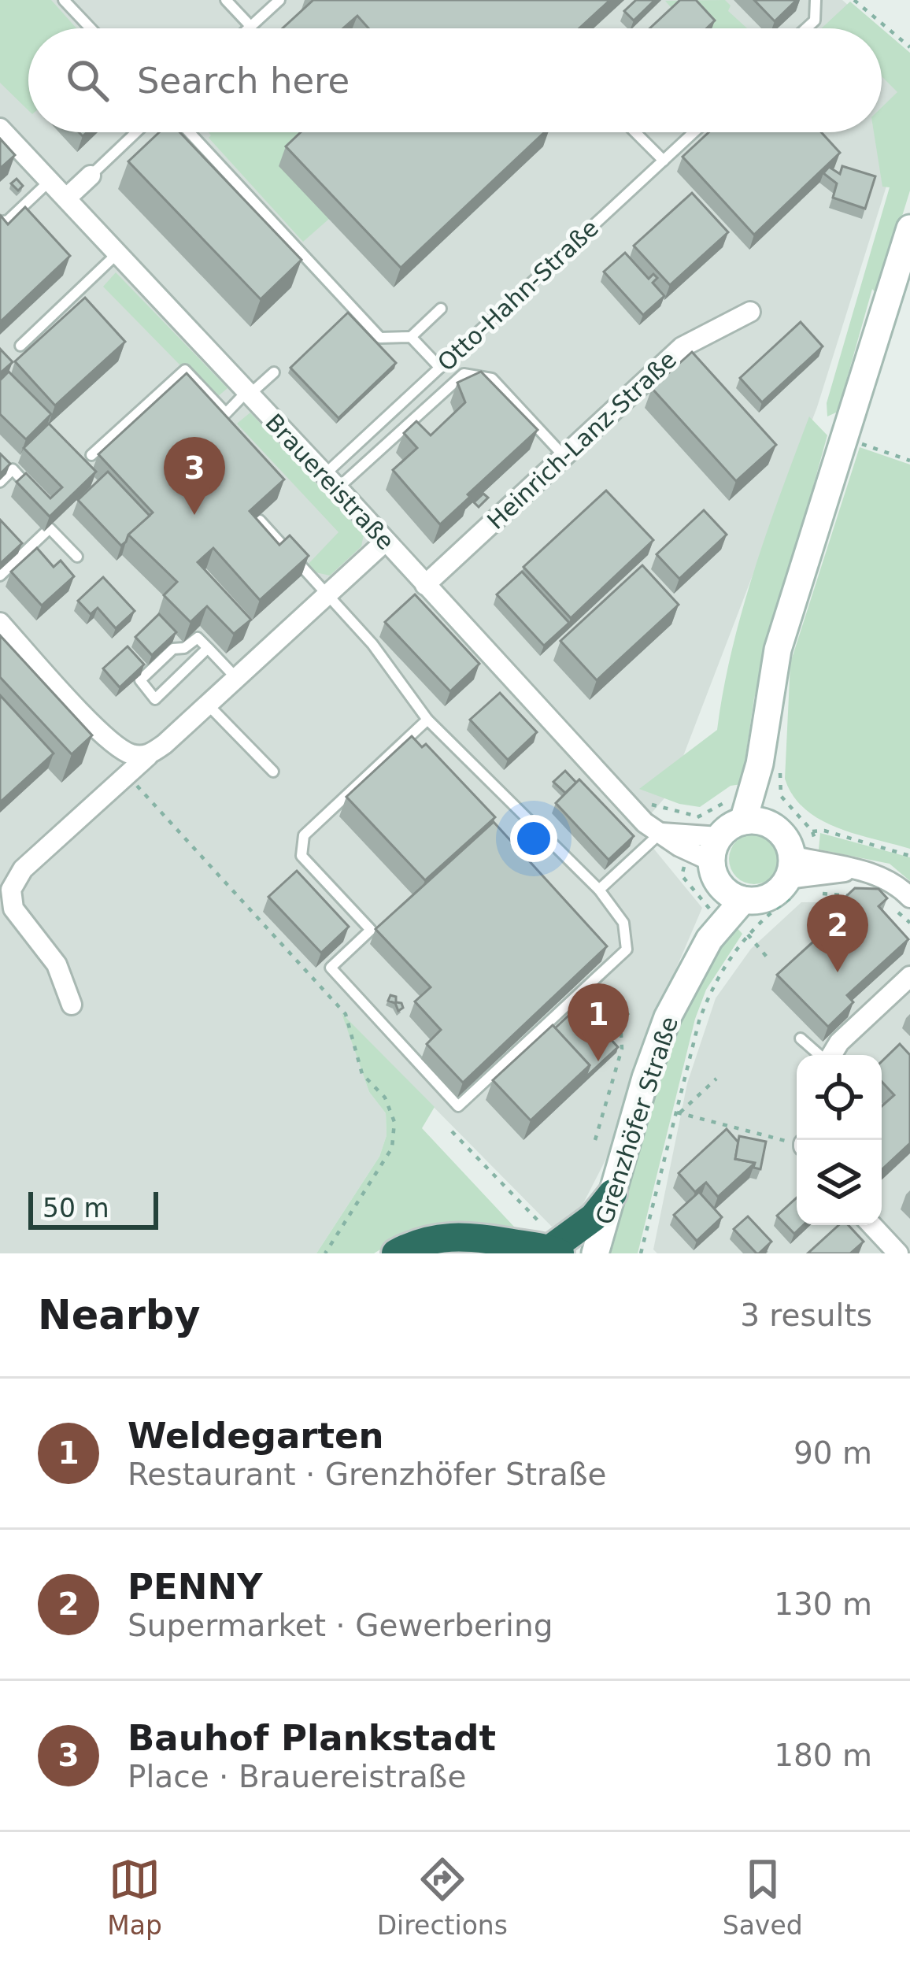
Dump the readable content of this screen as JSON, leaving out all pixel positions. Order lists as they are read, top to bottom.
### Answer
{
  "streets": {
    "street": ["Heinrich-Lanz-Straße", "Brauereistraße", "Grenzhöfer Straße"],
    "lane": ["Otto-Hahn-Straße"]
  },
  "crossings": [
    ["Otto-Hahn-Straße", "Brauereistraße"],
    ["Heinrich-Lanz-Straße", "Brauereistraße"]
  ],
  "scale_bar": "50 m",
  "page": {
    "search": "Search here",
    "pins": ["3", "2", "1"],
    "scale": "50 m",
    "heading": ["Nearby", "3 results"],
    "list": [
      {
        "mark": "1",
        "name": "Weldegarten",
        "note": "Restaurant · Grenzhöfer Straße",
        "value": "90 m"
      },
      {
        "mark": "2",
        "name": "PENNY",
        "note": "Supermarket · Gewerbering",
        "value": "130 m"
      },
      {
        "mark": "3",
        "name": "Bauhof Plankstadt",
        "note": "Place · Brauereistraße",
        "value": "180 m"
      }
    ],
    "nav": ["Map", "Directions", "Saved"]
  }
}
